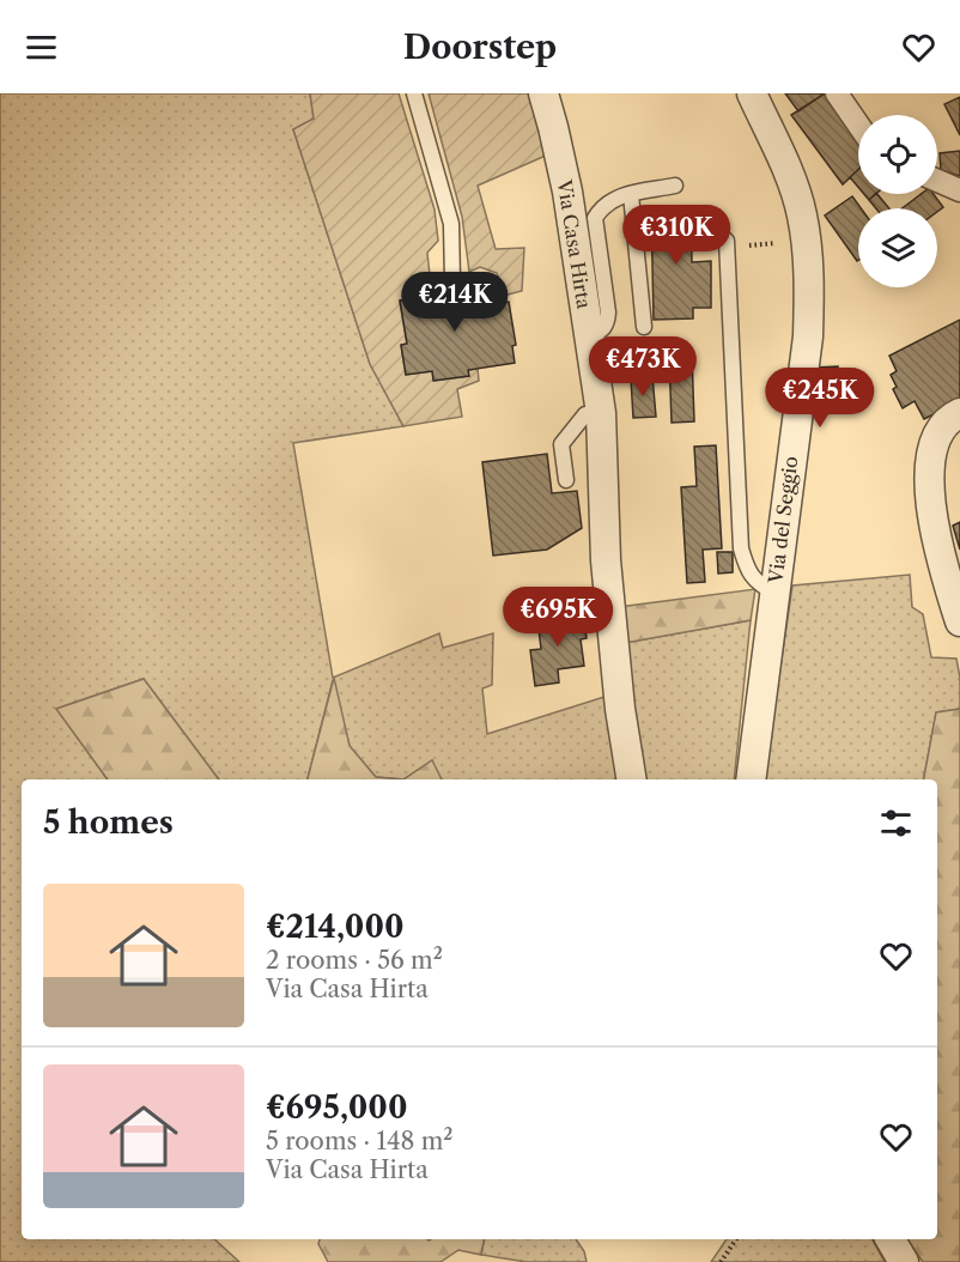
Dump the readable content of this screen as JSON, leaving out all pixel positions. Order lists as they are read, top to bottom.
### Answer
{
  "streets": {
    "street": ["Via Casa Hirta", "Via del Seggio"]
  },
  "page": {
    "header": "Doorstep",
    "price": [
      "€310K",
      "€214K",
      "€473K",
      "€245K",
      "€695K"
    ],
    "heading": "5 homes",
    "list": [
      {
        "name": "€214,000",
        "note": "2 rooms · 56 m² · Via Casa Hirta"
      },
      {
        "name": "€695,000",
        "note": "5 rooms · 148 m² · Via Casa Hirta"
      }
    ]
  }
}
